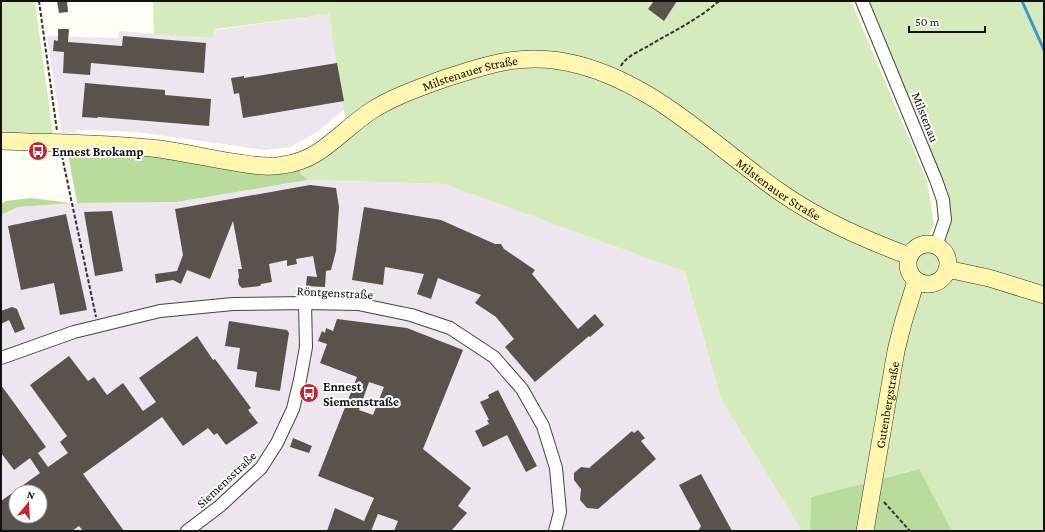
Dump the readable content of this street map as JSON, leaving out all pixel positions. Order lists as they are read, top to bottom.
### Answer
{
  "streets": {
    "street": [
      "Milstenauer Straße",
      "Milstenau",
      "Röntgenstraße",
      "Gutenbergstraße",
      "Siemensstraße"
    ]
  },
  "crossings": [
    ["Milstenauer Straße", "Milstenau"],
    ["Milstenauer Straße", "Gutenbergstraße"],
    ["Milstenau", "Gutenbergstraße"],
    ["Röntgenstraße", "Siemensstraße"]
  ],
  "places": {
    "bus stop": ["Ennest Brokamp", "Ennest Siemenstraße"]
  },
  "scale_bar": "50 m",
  "north": "top"
}
